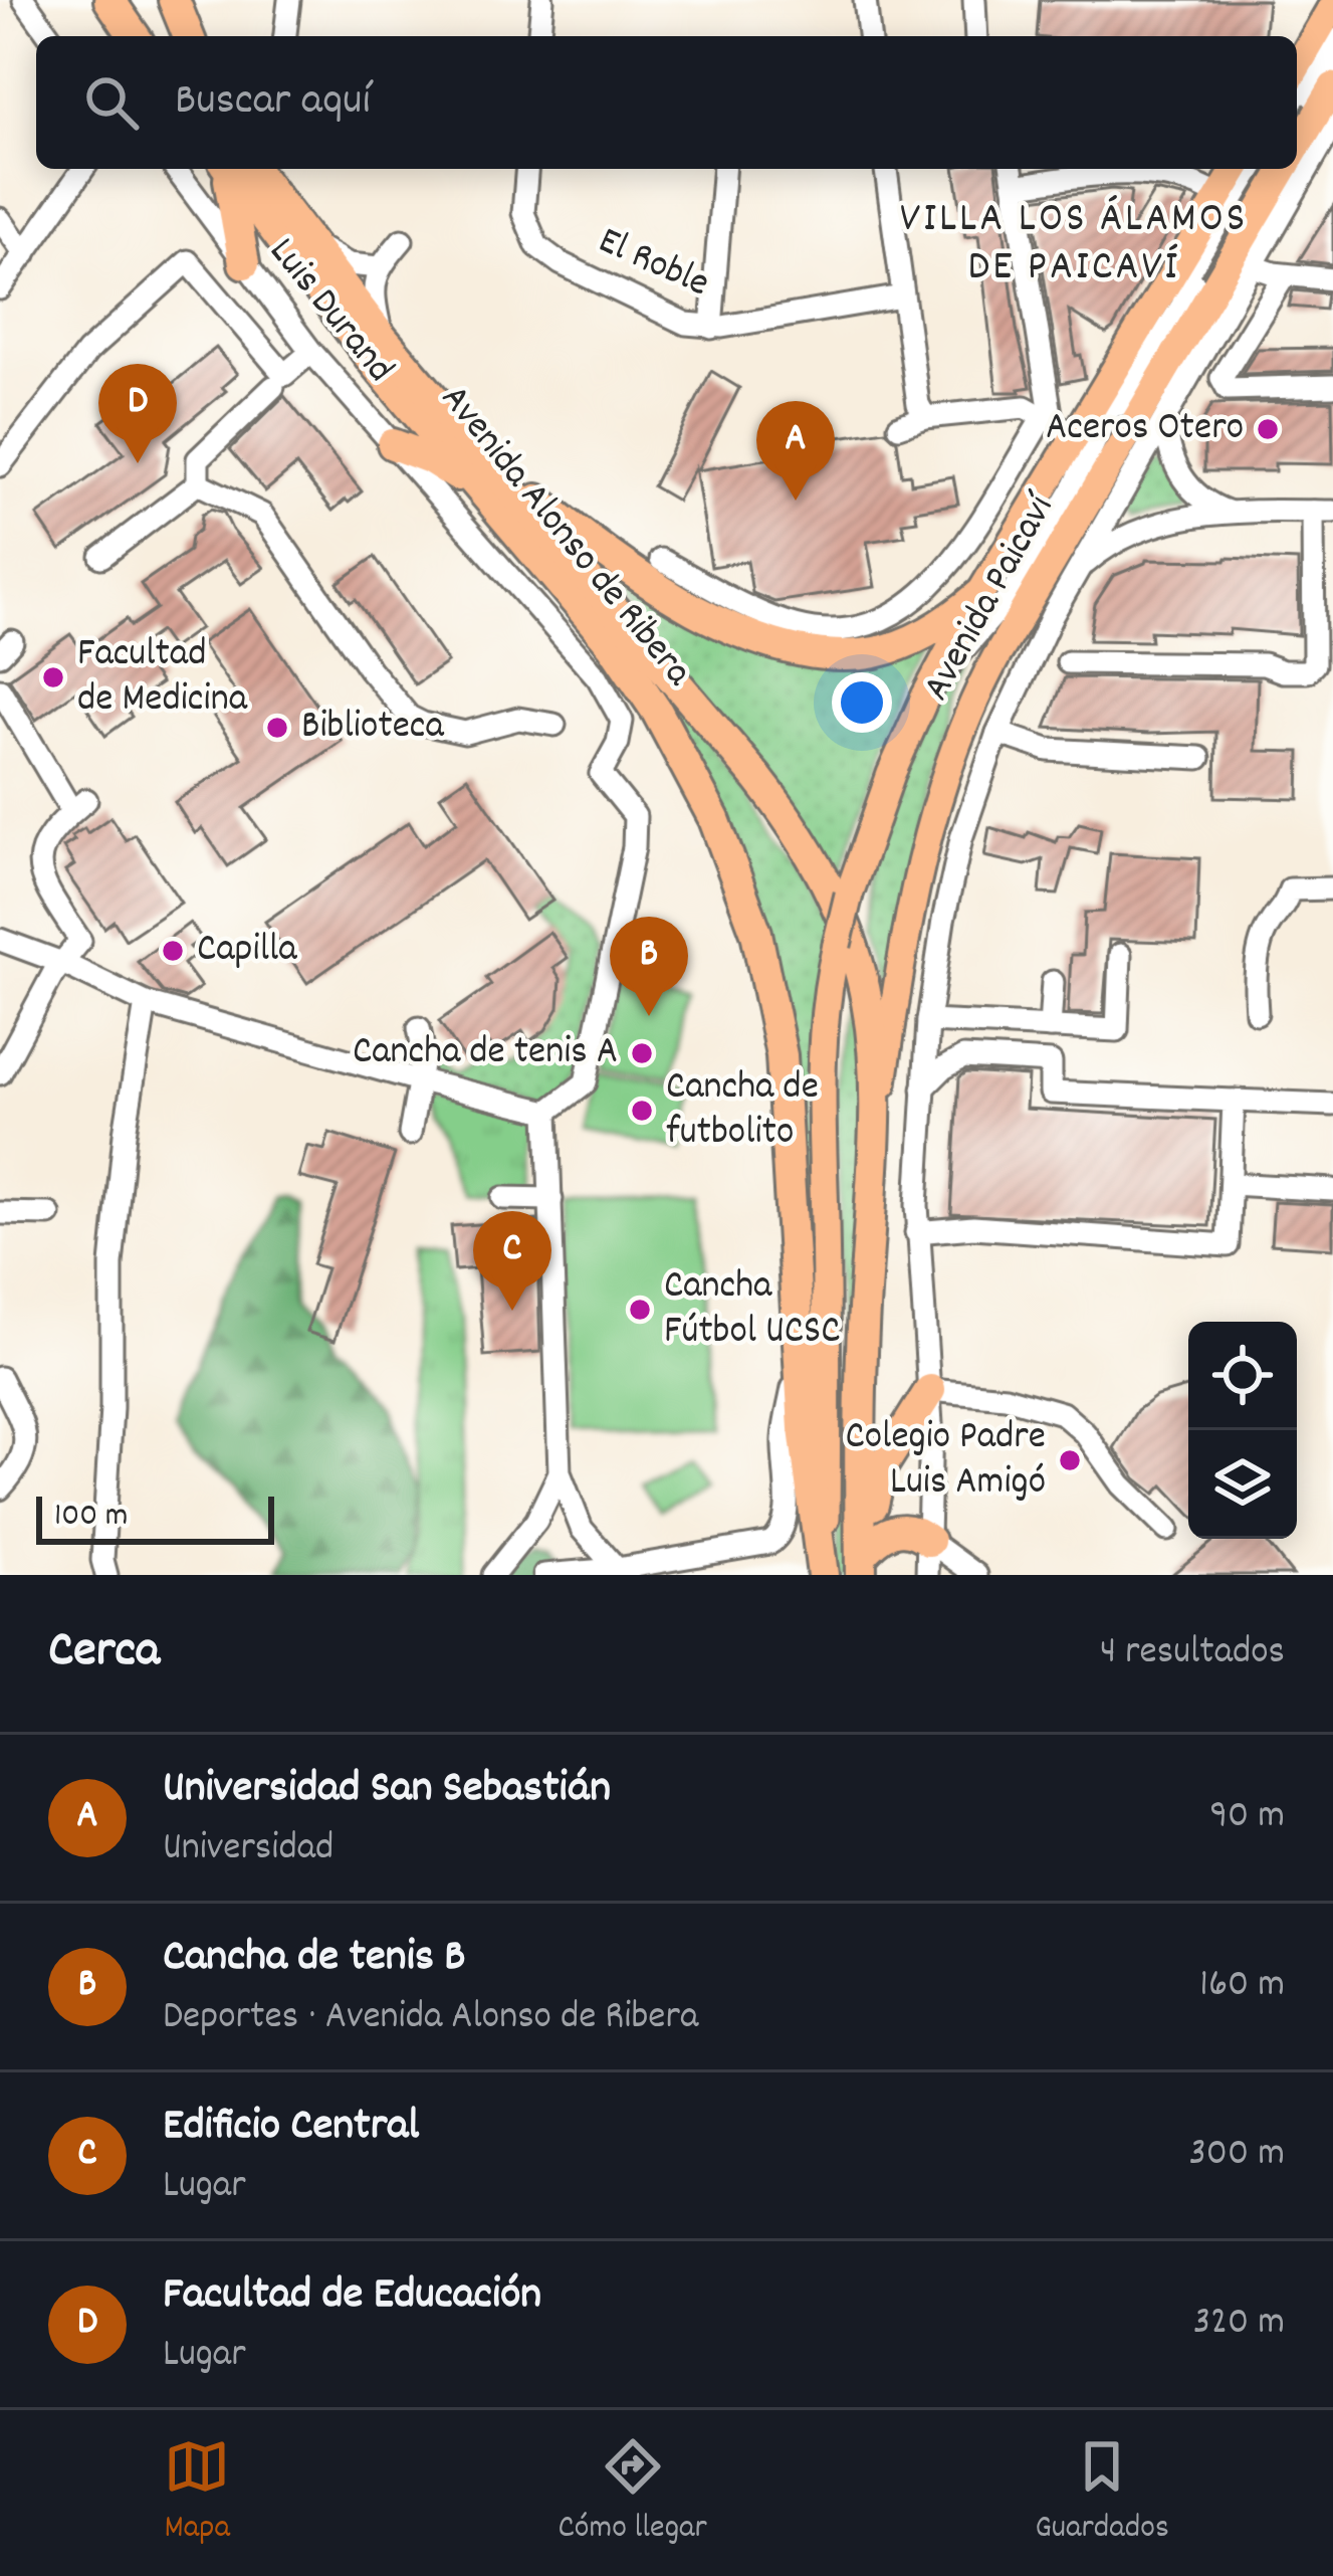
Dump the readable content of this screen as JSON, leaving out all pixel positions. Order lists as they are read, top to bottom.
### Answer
{
  "streets": {
    "highway": ["Avenida Alonso de Ribera"],
    "main road": ["Avenida Paicaví"],
    "street": ["El Roble", "Luis Durand"]
  },
  "crossings": [
    ["Avenida Alonso de Ribera", "Avenida Paicaví"]
  ],
  "districts": ["VILLA LOS ÁLAMOS DE PAICAVÍ"],
  "places": [
    "Aceros Otero",
    "Facultad de Medicina",
    "Biblioteca",
    "Capilla",
    "Cancha de tenis A",
    "Cancha de futbolito",
    "Cancha Fútbol UCSC",
    "Colegio Padre Luis Amigó"
  ],
  "scale_bar": "100 m",
  "page": {
    "search": "Buscar aquí",
    "pins": [
      "D",
      "A",
      "B",
      "C"
    ],
    "scale": "100 m",
    "heading": ["Cerca", "4 resultados"],
    "list": [
      {
        "mark": "A",
        "name": "Universidad San Sebastián",
        "note": "Universidad",
        "value": "90 m"
      },
      {
        "mark": "B",
        "name": "Cancha de tenis B",
        "note": "Deportes · Avenida Alonso de Ribera",
        "value": "160 m"
      },
      {
        "mark": "C",
        "name": "Edificio Central",
        "note": "Lugar",
        "value": "300 m"
      },
      {
        "mark": "D",
        "name": "Facultad de Educación",
        "note": "Lugar",
        "value": "320 m"
      }
    ],
    "nav": ["Mapa", "Cómo llegar", "Guardados"]
  }
}
